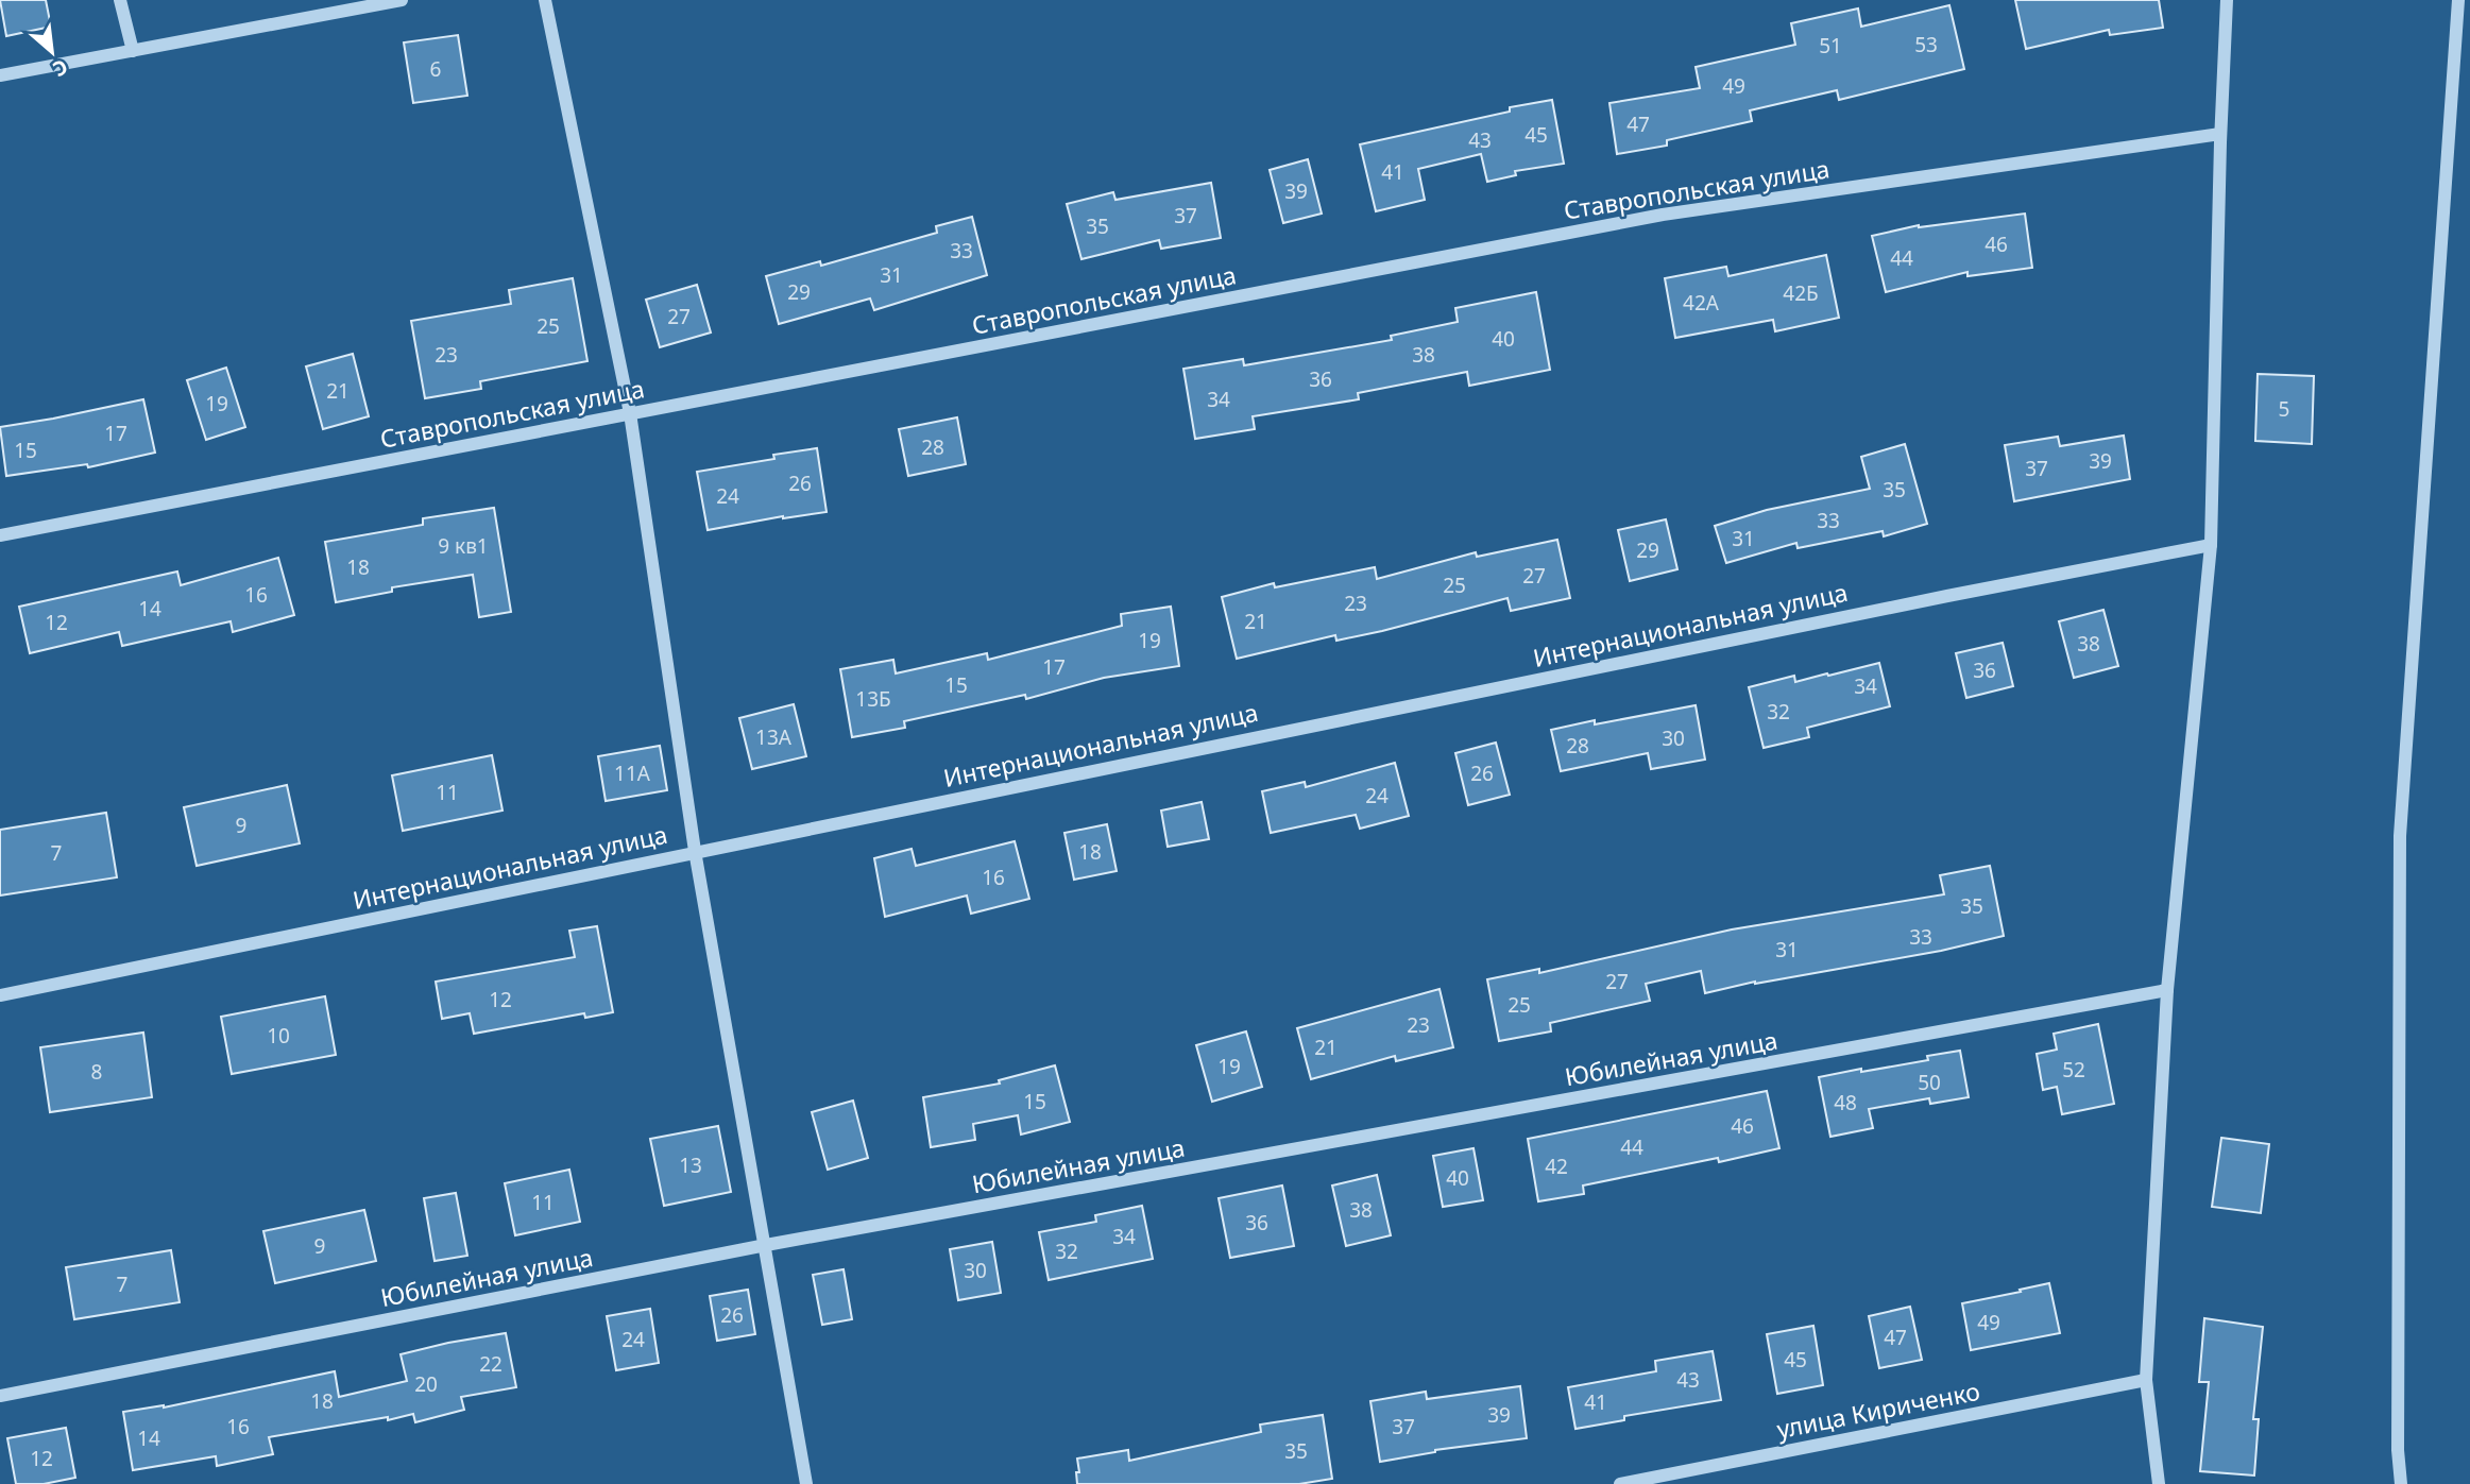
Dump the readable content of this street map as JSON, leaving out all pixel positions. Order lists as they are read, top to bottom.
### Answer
{
  "streets": {
    "street": [
      "Ставропольская улица",
      "Интернациональная улица",
      "Юбилейная улица",
      "улица Кириченко"
    ]
  },
  "house_numbers": [
    "53",
    "51",
    "6",
    "49",
    "47",
    "45",
    "43",
    "41",
    "39",
    "37",
    "35",
    "46",
    "33",
    "44",
    "31",
    "29",
    "42Б",
    "42А",
    "27",
    "25",
    "40",
    "23",
    "38",
    "36",
    "21",
    "34",
    "19",
    "5",
    "17",
    "28",
    "15",
    "39",
    "37",
    "26",
    "35",
    "24",
    "33",
    "31",
    "9 кв1",
    "29",
    "18",
    "27",
    "25",
    "16",
    "23",
    "14",
    "21",
    "12",
    "19",
    "38",
    "17",
    "36",
    "15",
    "34",
    "13Б",
    "32",
    "13А",
    "30",
    "28",
    "11А",
    "26",
    "11",
    "24",
    "9",
    "18",
    "7",
    "16",
    "35",
    "33",
    "31",
    "27",
    "12",
    "25",
    "23",
    "10",
    "21",
    "19",
    "52",
    "8",
    "50",
    "15",
    "48",
    "46",
    "44",
    "13",
    "42",
    "40",
    "11",
    "38",
    "36",
    "34",
    "9",
    "32",
    "30",
    "7",
    "26",
    "49",
    "47",
    "24",
    "45",
    "22",
    "43",
    "20",
    "18",
    "41",
    "39",
    "16",
    "37",
    "14",
    "35",
    "12"
  ],
  "north": "bottom right"
}
